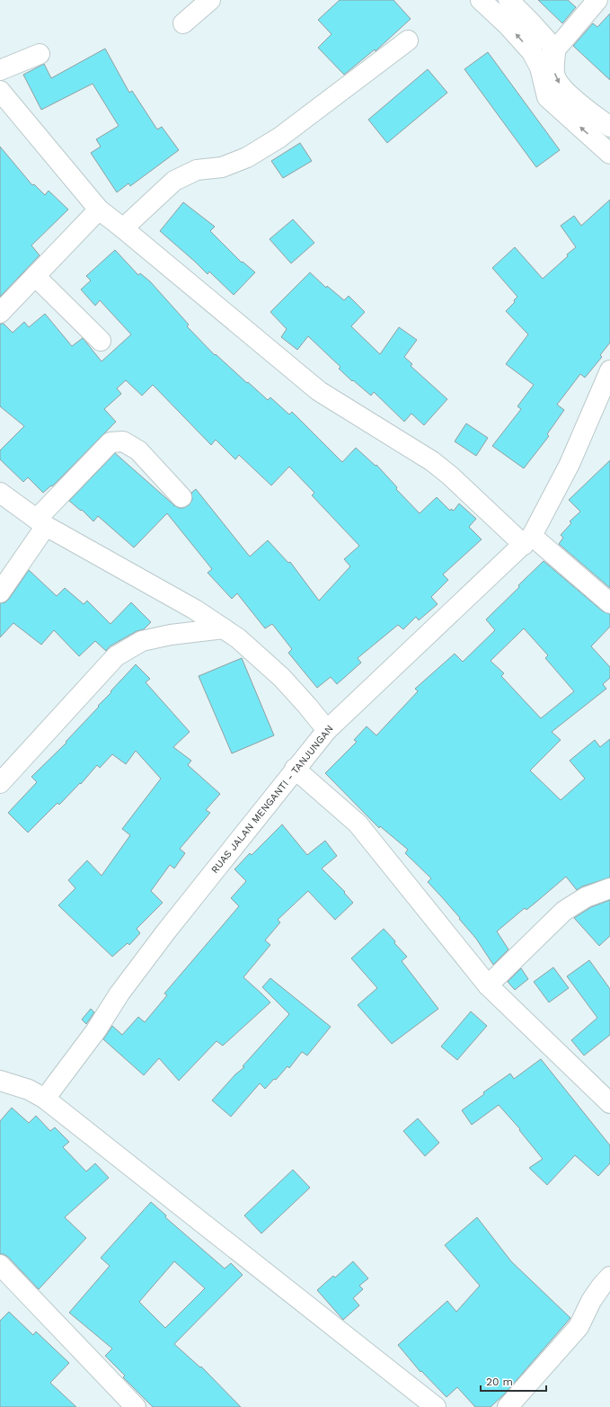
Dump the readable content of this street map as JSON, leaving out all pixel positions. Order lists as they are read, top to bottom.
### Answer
{
  "streets": {
    "street": ["RUAS JALAN MENGANTI - TANJUNGAN"]
  },
  "scale_bar": "20 m"
}
